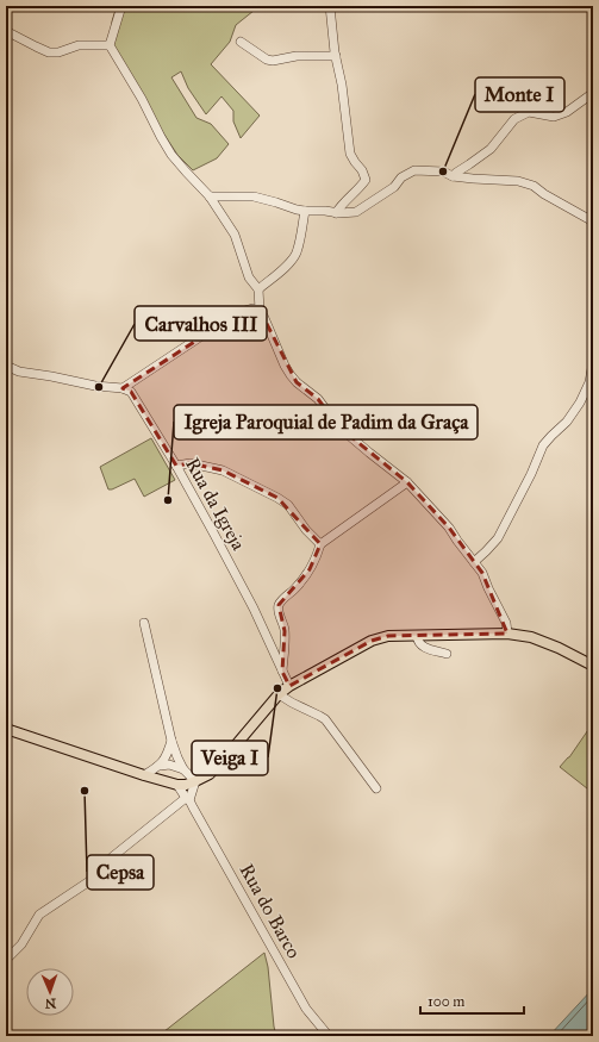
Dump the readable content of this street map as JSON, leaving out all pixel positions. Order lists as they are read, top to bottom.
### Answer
{
  "streets": {
    "street": ["Rua da Igreja", "Rua do Barco"]
  },
  "places": [
    "Monte I",
    "Carvalhos III",
    "Igreja Paroquial de Padim da Graça",
    "Veiga I",
    "Cepsa"
  ],
  "scale_bar": "100 m",
  "north": "bottom"
}
